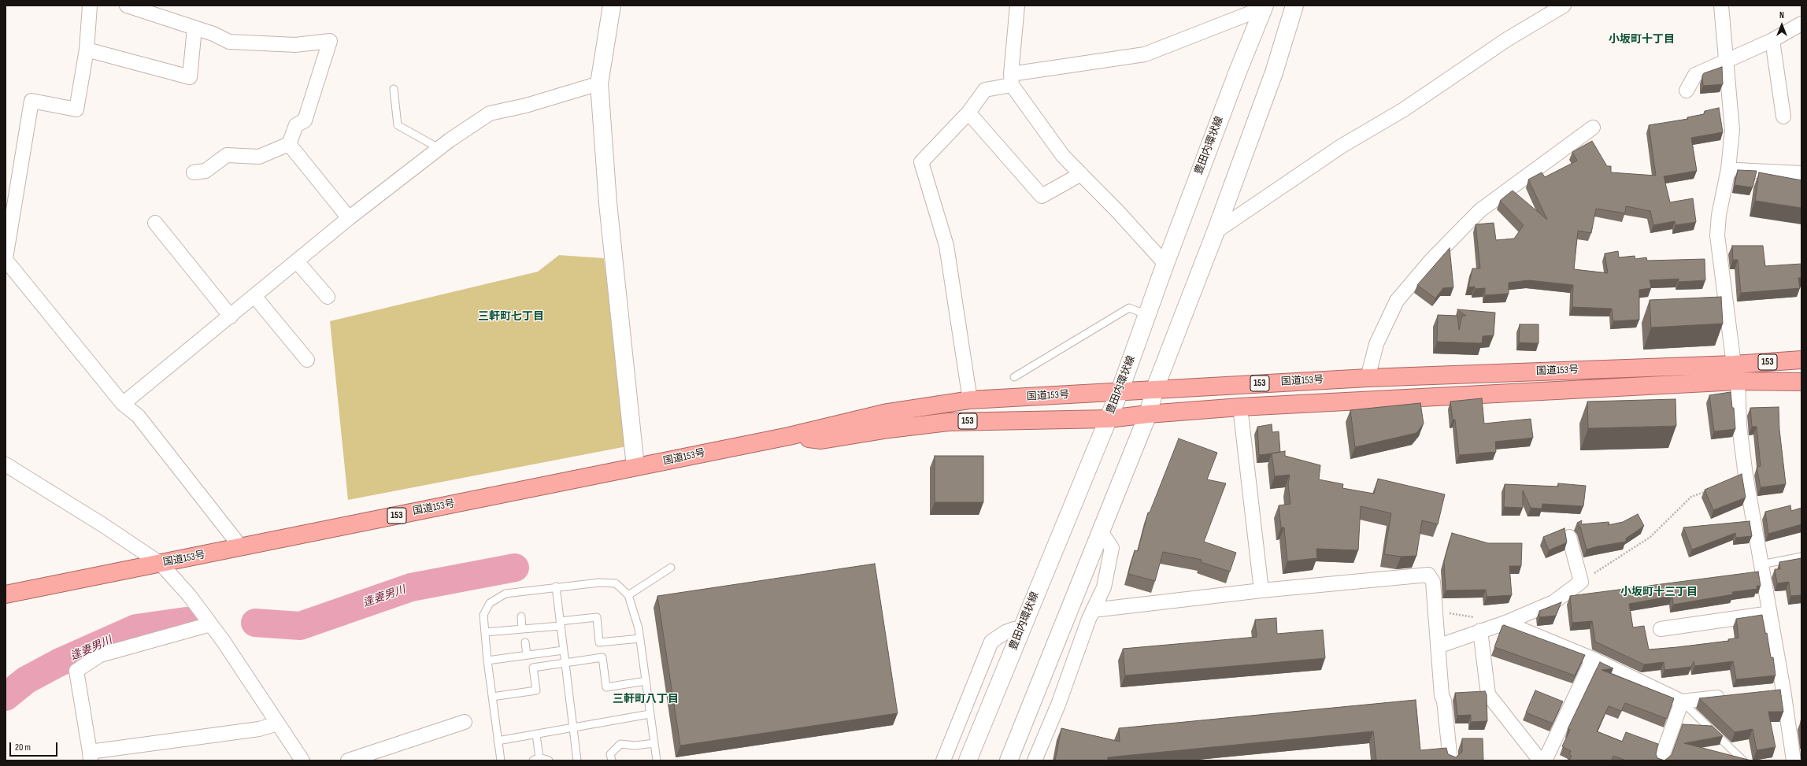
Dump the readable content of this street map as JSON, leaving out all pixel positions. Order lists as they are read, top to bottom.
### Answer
{
  "streets": {
    "highway": ["153", "国道153号"],
    "street": ["豊田内環状線"]
  },
  "crossings": [
    ["豊田内環状線", "国道153号"]
  ],
  "districts": [
    "小坂町十丁目",
    "三軒町七丁目",
    "小坂町十三丁目",
    "三軒町八丁目"
  ],
  "water": ["逢妻男川"],
  "scale_bar": "20 m",
  "north": "top"
}
